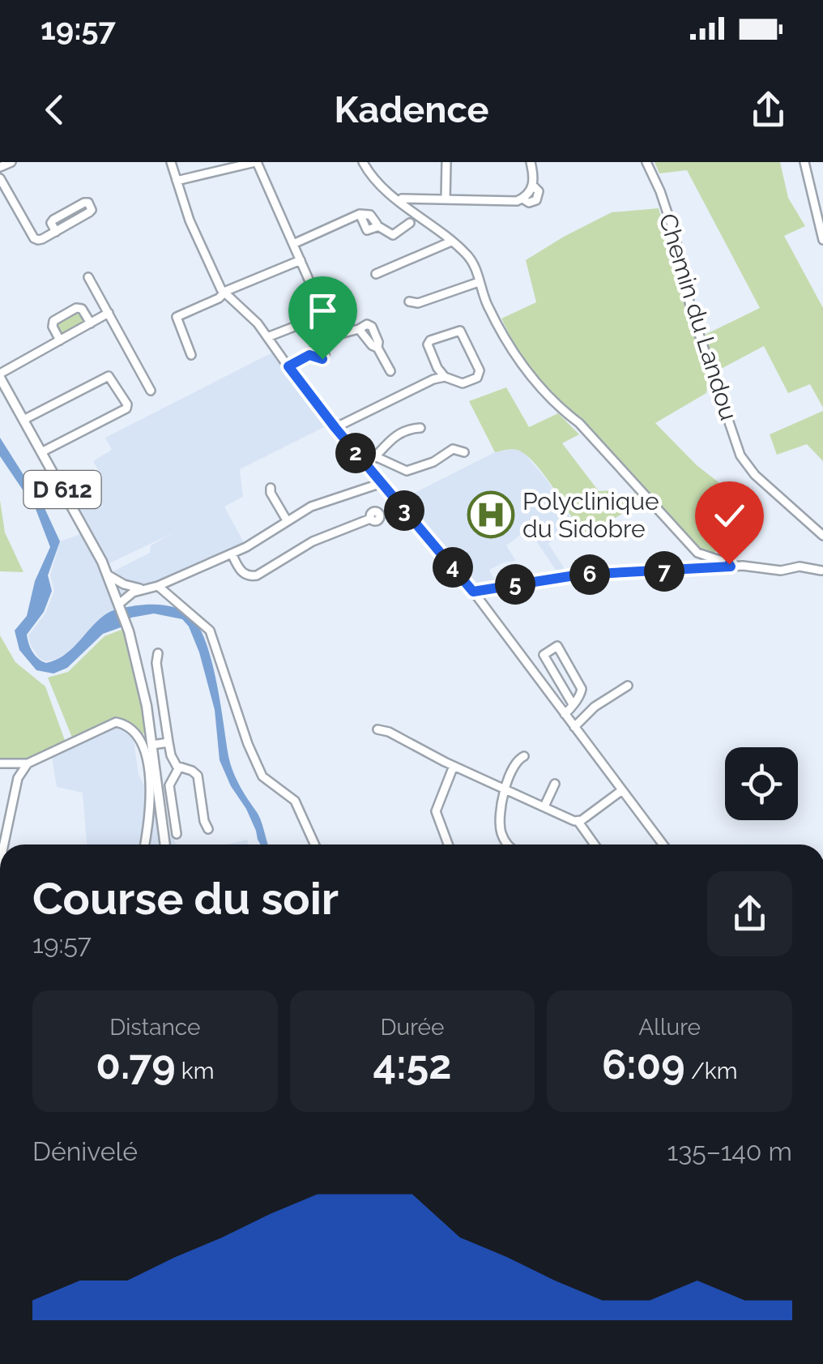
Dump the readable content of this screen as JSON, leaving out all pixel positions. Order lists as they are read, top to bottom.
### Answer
{
  "streets": {
    "main road": ["D 612"],
    "street": ["Chemin du Landou"]
  },
  "places": {
    "hospital": ["Polyclinique du Sidobre"]
  },
  "page": {
    "status": "19:57",
    "header": "Kadence",
    "pins": [
      "2",
      "3",
      "4",
      "7",
      "6",
      "5"
    ],
    "heading": ["Course du soir", "19:57"],
    "stats": [
      ["Distance", "0.79 km"],
      ["Durée", "4:52"],
      ["Allure", "6:09 /km"]
    ],
    "chart": ["Dénivelé", "135–140 m"]
  }
}
